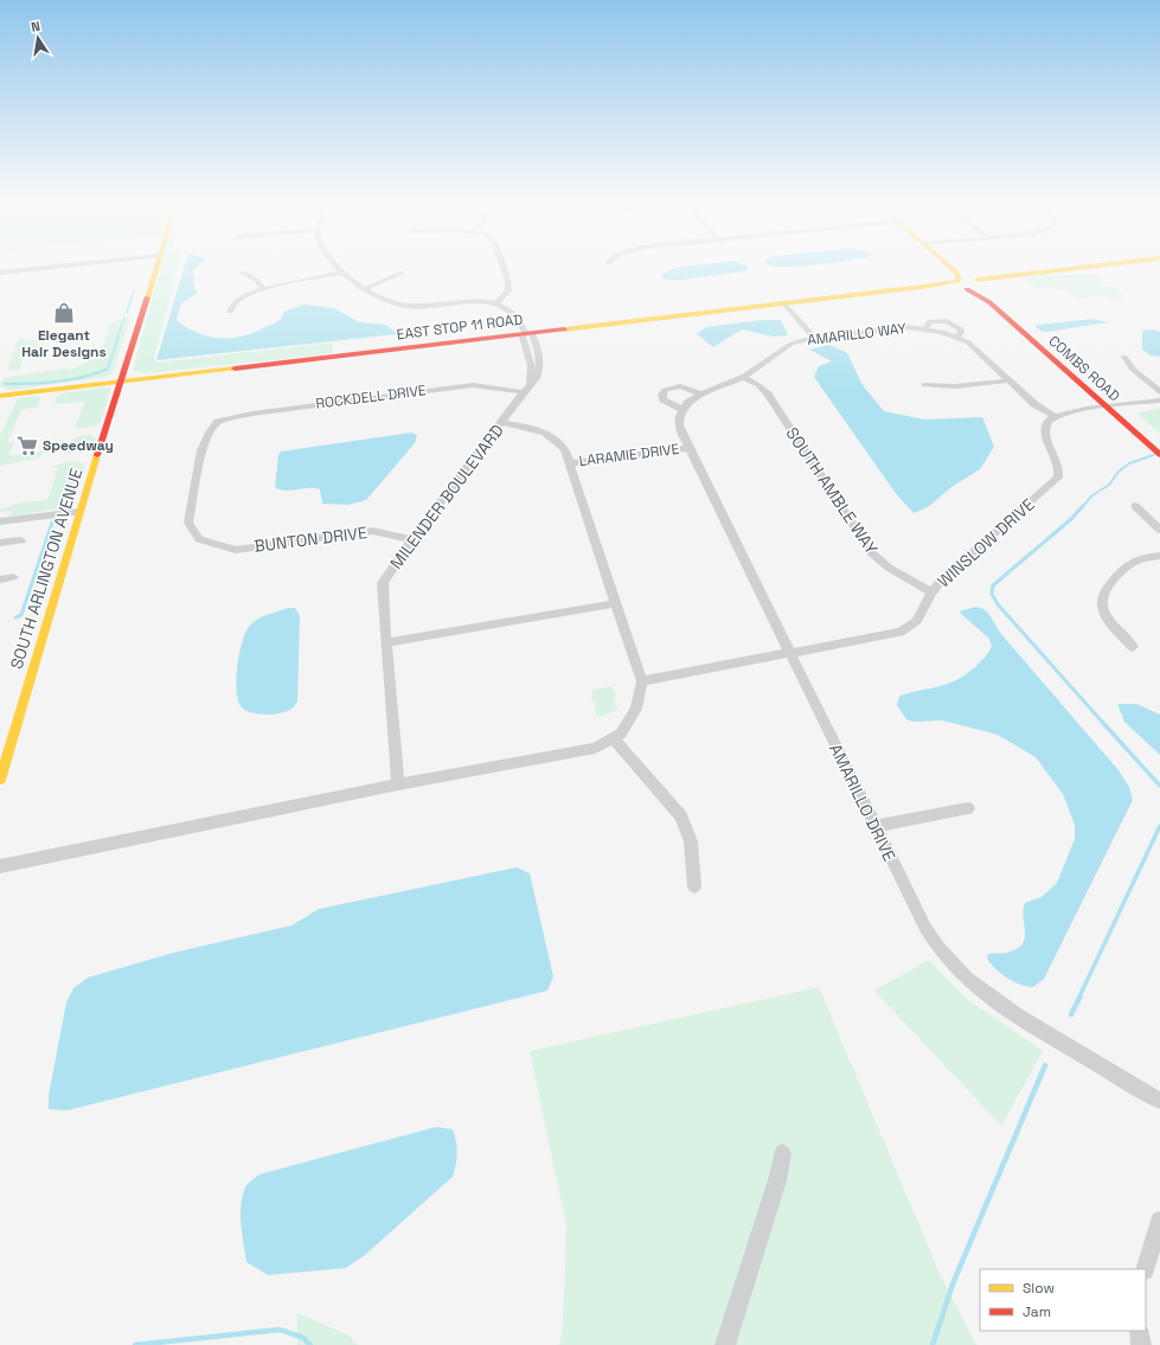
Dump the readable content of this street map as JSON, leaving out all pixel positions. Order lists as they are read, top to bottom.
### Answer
{
  "streets": {
    "street": [
      "EAST STOP 11 ROAD",
      "AMARILLO WAY",
      "COMBS ROAD",
      "ROCKDELL DRIVE",
      "LARAMIE DRIVE",
      "SOUTH AMBLE WAY",
      "MILENDER BOULEVARD",
      "BUNTON DRIVE",
      "WINSLOW DRIVE",
      "SOUTH ARLINGTON AVENUE",
      "AMARILLO DRIVE"
    ]
  },
  "crossings": [
    ["EAST STOP 11 ROAD", "COMBS ROAD"],
    ["EAST STOP 11 ROAD", "MILENDER BOULEVARD"],
    ["EAST STOP 11 ROAD", "SOUTH ARLINGTON AVENUE"],
    ["AMARILLO WAY", "SOUTH AMBLE WAY"],
    ["AMARILLO WAY", "WINSLOW DRIVE"],
    ["ROCKDELL DRIVE", "MILENDER BOULEVARD"],
    ["ROCKDELL DRIVE", "BUNTON DRIVE"],
    ["LARAMIE DRIVE", "AMARILLO DRIVE"],
    ["SOUTH AMBLE WAY", "WINSLOW DRIVE"],
    ["MILENDER BOULEVARD", "BUNTON DRIVE"],
    ["WINSLOW DRIVE", "AMARILLO DRIVE"]
  ],
  "places": {
    "shop": ["Elegant Hair Designs"],
    "supermarket": ["Speedway"]
  },
  "legend": ["Slow", "Jam"],
  "north": "top"
}
